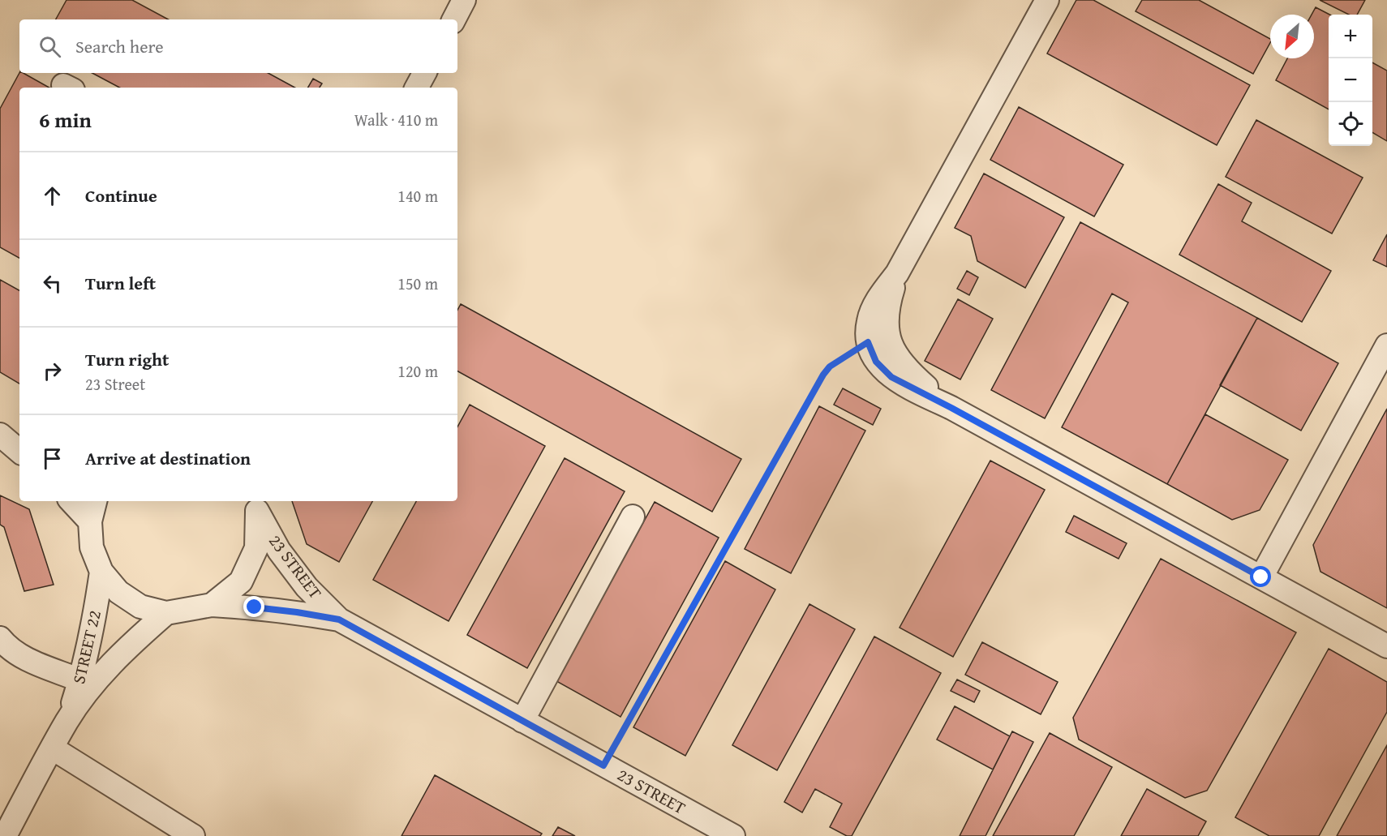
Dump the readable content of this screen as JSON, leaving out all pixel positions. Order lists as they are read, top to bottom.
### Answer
{
  "streets": {
    "street": ["23 STREET", "STREET 22"]
  },
  "north": "bottom left",
  "page": {
    "map_buttons": ["+", "−"],
    "search": "Search here",
    "heading": ["6 min", "Walk · 410 m"],
    "list": [
      ["Continue", "140 m"],
      ["Turn left", "150 m"],
      ["Turn right", "23 Street", "120 m"],
      "Arrive at destination"
    ]
  }
}
